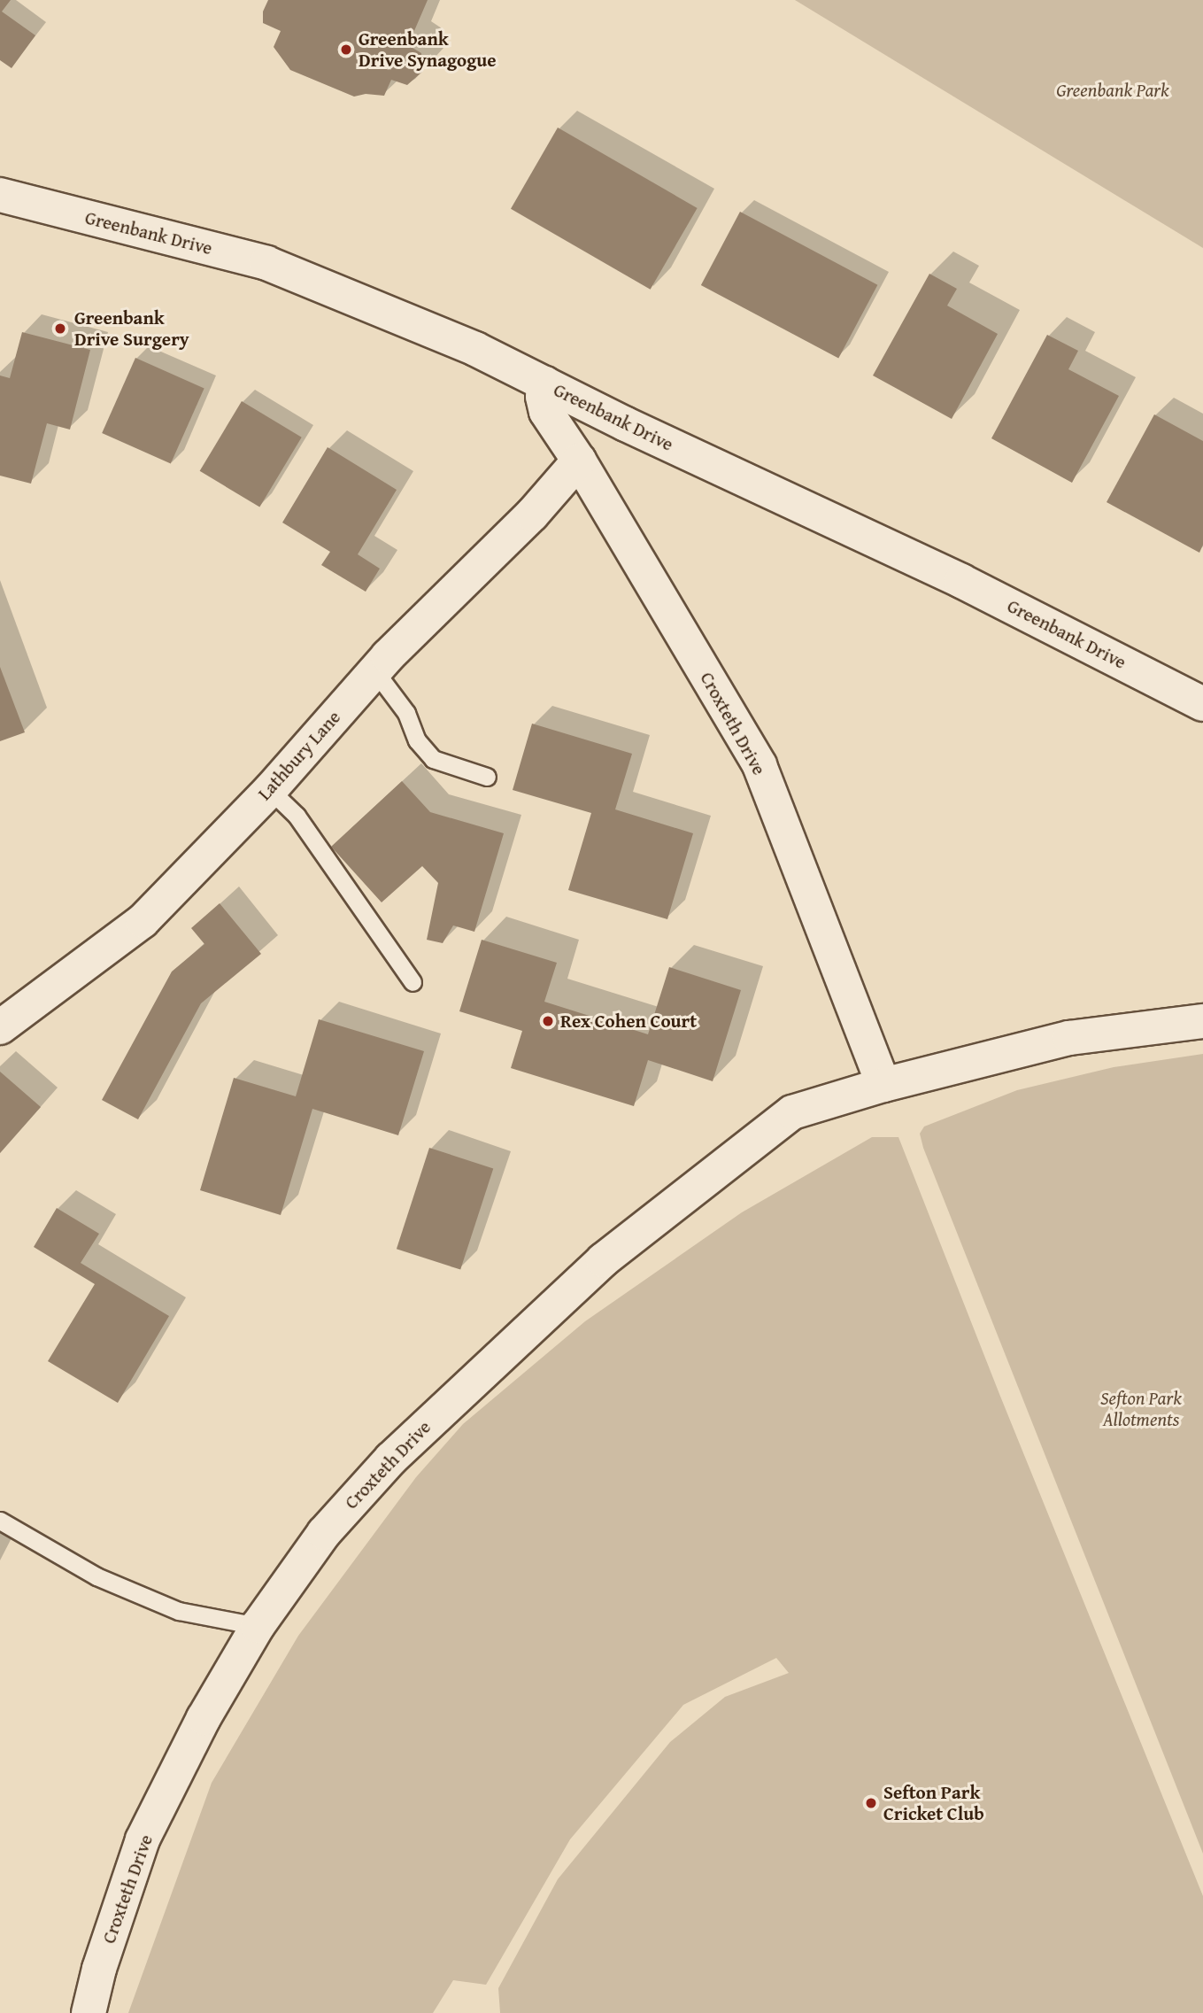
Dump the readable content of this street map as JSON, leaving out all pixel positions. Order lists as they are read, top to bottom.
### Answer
{
  "streets": {
    "street": ["Greenbank Drive", "Croxteth Drive", "Lathbury Lane"]
  },
  "crossings": [
    ["Greenbank Drive", "Croxteth Drive"],
    ["Croxteth Drive", "Lathbury Lane"]
  ],
  "parks": ["Greenbank Park", "Sefton Park Allotments"],
  "places": [
    "Greenbank Drive Synagogue",
    "Greenbank Drive Surgery",
    "Rex Cohen Court",
    "Sefton Park Cricket Club"
  ]
}
